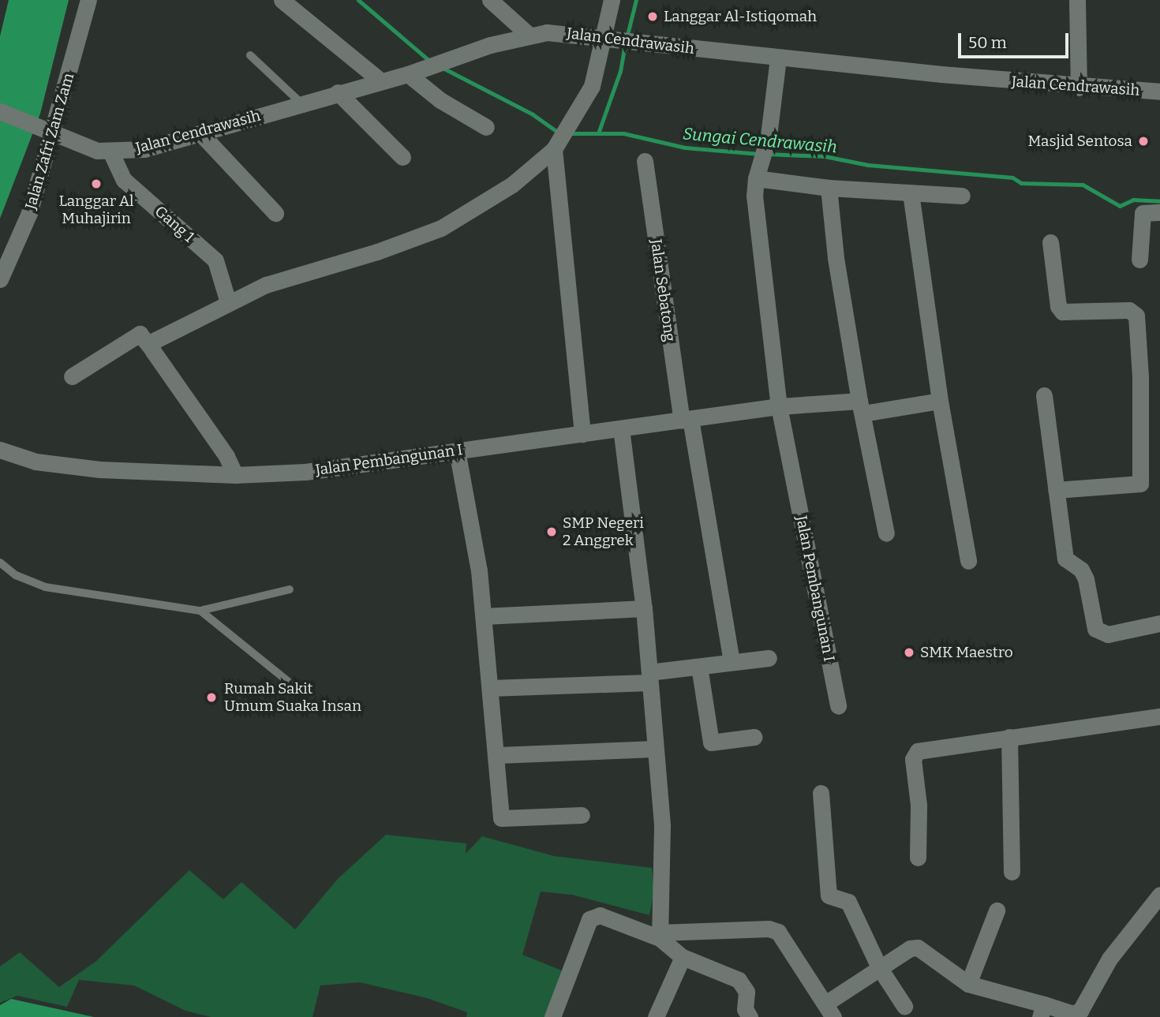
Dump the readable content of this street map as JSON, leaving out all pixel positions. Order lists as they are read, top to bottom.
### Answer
{
  "streets": {
    "street": [
      "Jalan Cendrawasih",
      "Jalan Zafri Zam Zam",
      "Gang 1",
      "Jalan Sebatong",
      "Jalan Pembangunan I"
    ]
  },
  "crossings": [
    ["Jalan Cendrawasih", "Jalan Zafri Zam Zam"],
    ["Jalan Cendrawasih", "Gang 1"],
    ["Jalan Cendrawasih", "Jalan Pembangunan I"],
    ["Jalan Sebatong", "Jalan Pembangunan I"]
  ],
  "water": ["Sungai Cendrawasih"],
  "places": [
    "Langgar Al-Istiqomah",
    "Masjid Sentosa",
    "Langgar Al Muhajirin",
    "SMP Negeri 2 Anggrek",
    "SMK Maestro",
    "Rumah Sakit Umum Suaka Insan"
  ],
  "scale_bar": "50 m"
}
